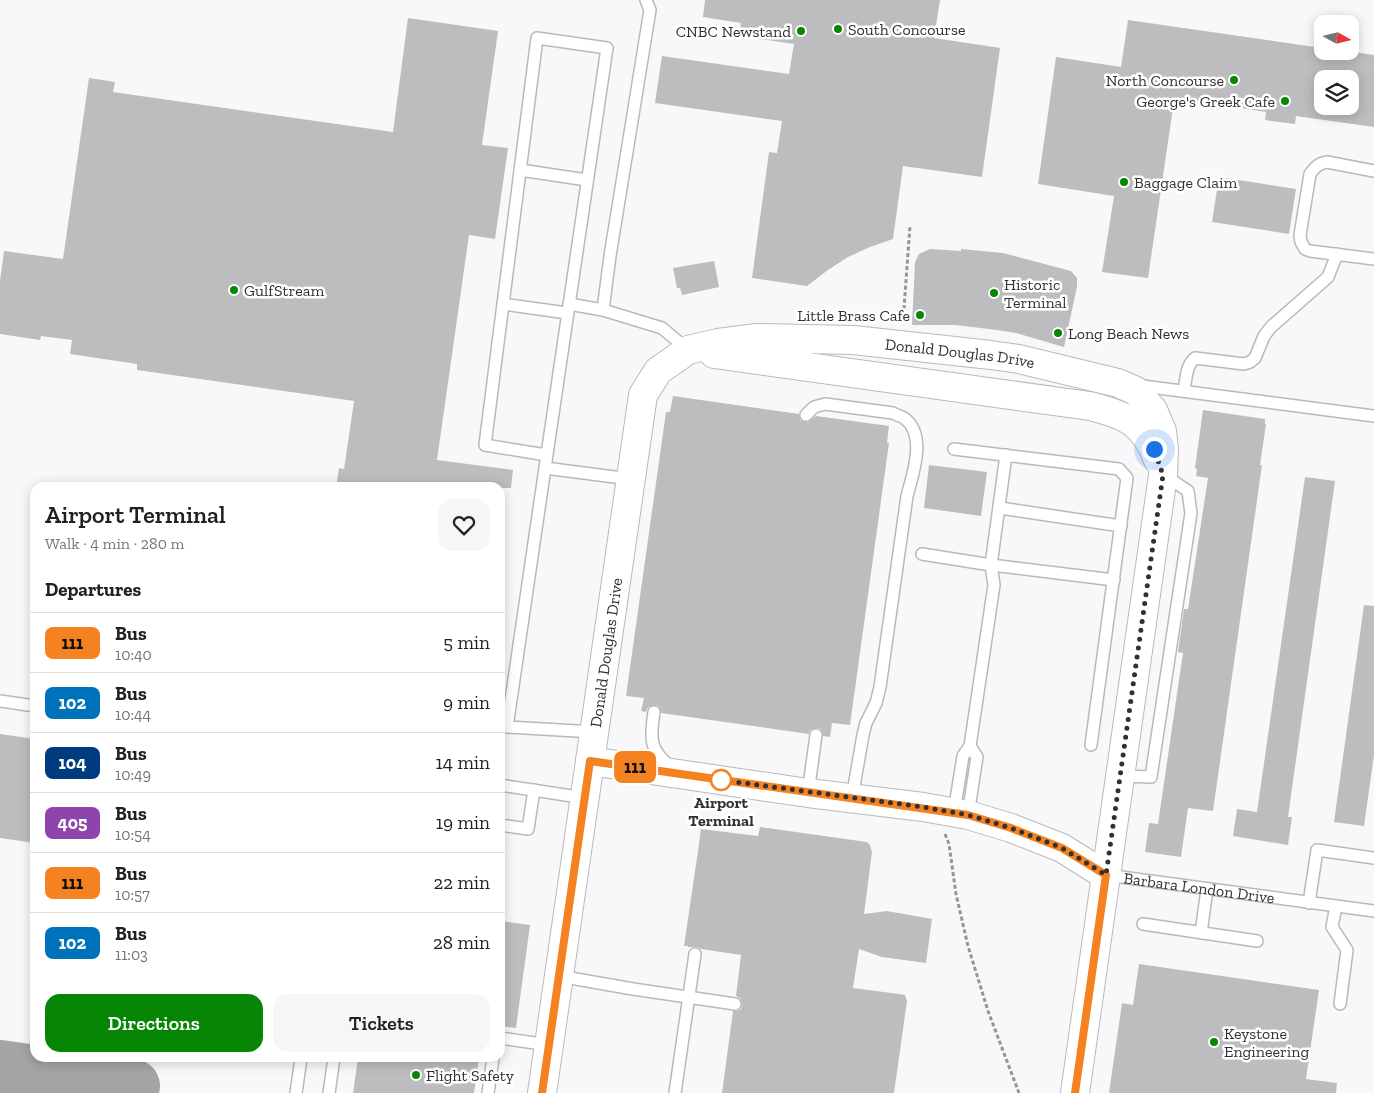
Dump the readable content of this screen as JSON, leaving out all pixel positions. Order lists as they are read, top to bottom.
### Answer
{
  "streets": {
    "street": ["Donald Douglas Drive", "Barbara London Drive"]
  },
  "crossings": [
    ["Donald Douglas Drive", "Barbara London Drive"]
  ],
  "places": [
    "South Concourse",
    "CNBC Newstand",
    "North Concourse",
    "George's Greek Cafe",
    "Baggage Claim",
    "GulfStream",
    "Historic Terminal",
    "Little Brass Cafe",
    "Long Beach News",
    "Airport Terminal",
    "Keystone Engineering",
    "Flight Safety"
  ],
  "lines": ["bus line 111"],
  "north": "right",
  "page": {
    "on_map": "111",
    "heading": [
      ["Airport Terminal", "Walk · 4 min · 280 m"],
      "Departures"
    ],
    "list": [
      {
        "mark": "111",
        "name": "Bus",
        "note": "10:40",
        "value": "5 min"
      },
      {
        "mark": "102",
        "name": "Bus",
        "note": "10:44",
        "value": "9 min"
      },
      {
        "mark": "104",
        "name": "Bus",
        "note": "10:49",
        "value": "14 min"
      },
      {
        "mark": "405",
        "name": "Bus",
        "note": "10:54",
        "value": "19 min"
      },
      {
        "mark": "111",
        "name": "Bus",
        "note": "10:57",
        "value": "22 min"
      },
      {
        "mark": "102",
        "name": "Bus",
        "note": "11:03",
        "value": "28 min"
      }
    ],
    "buttons": ["Directions", "Tickets"]
  }
}
